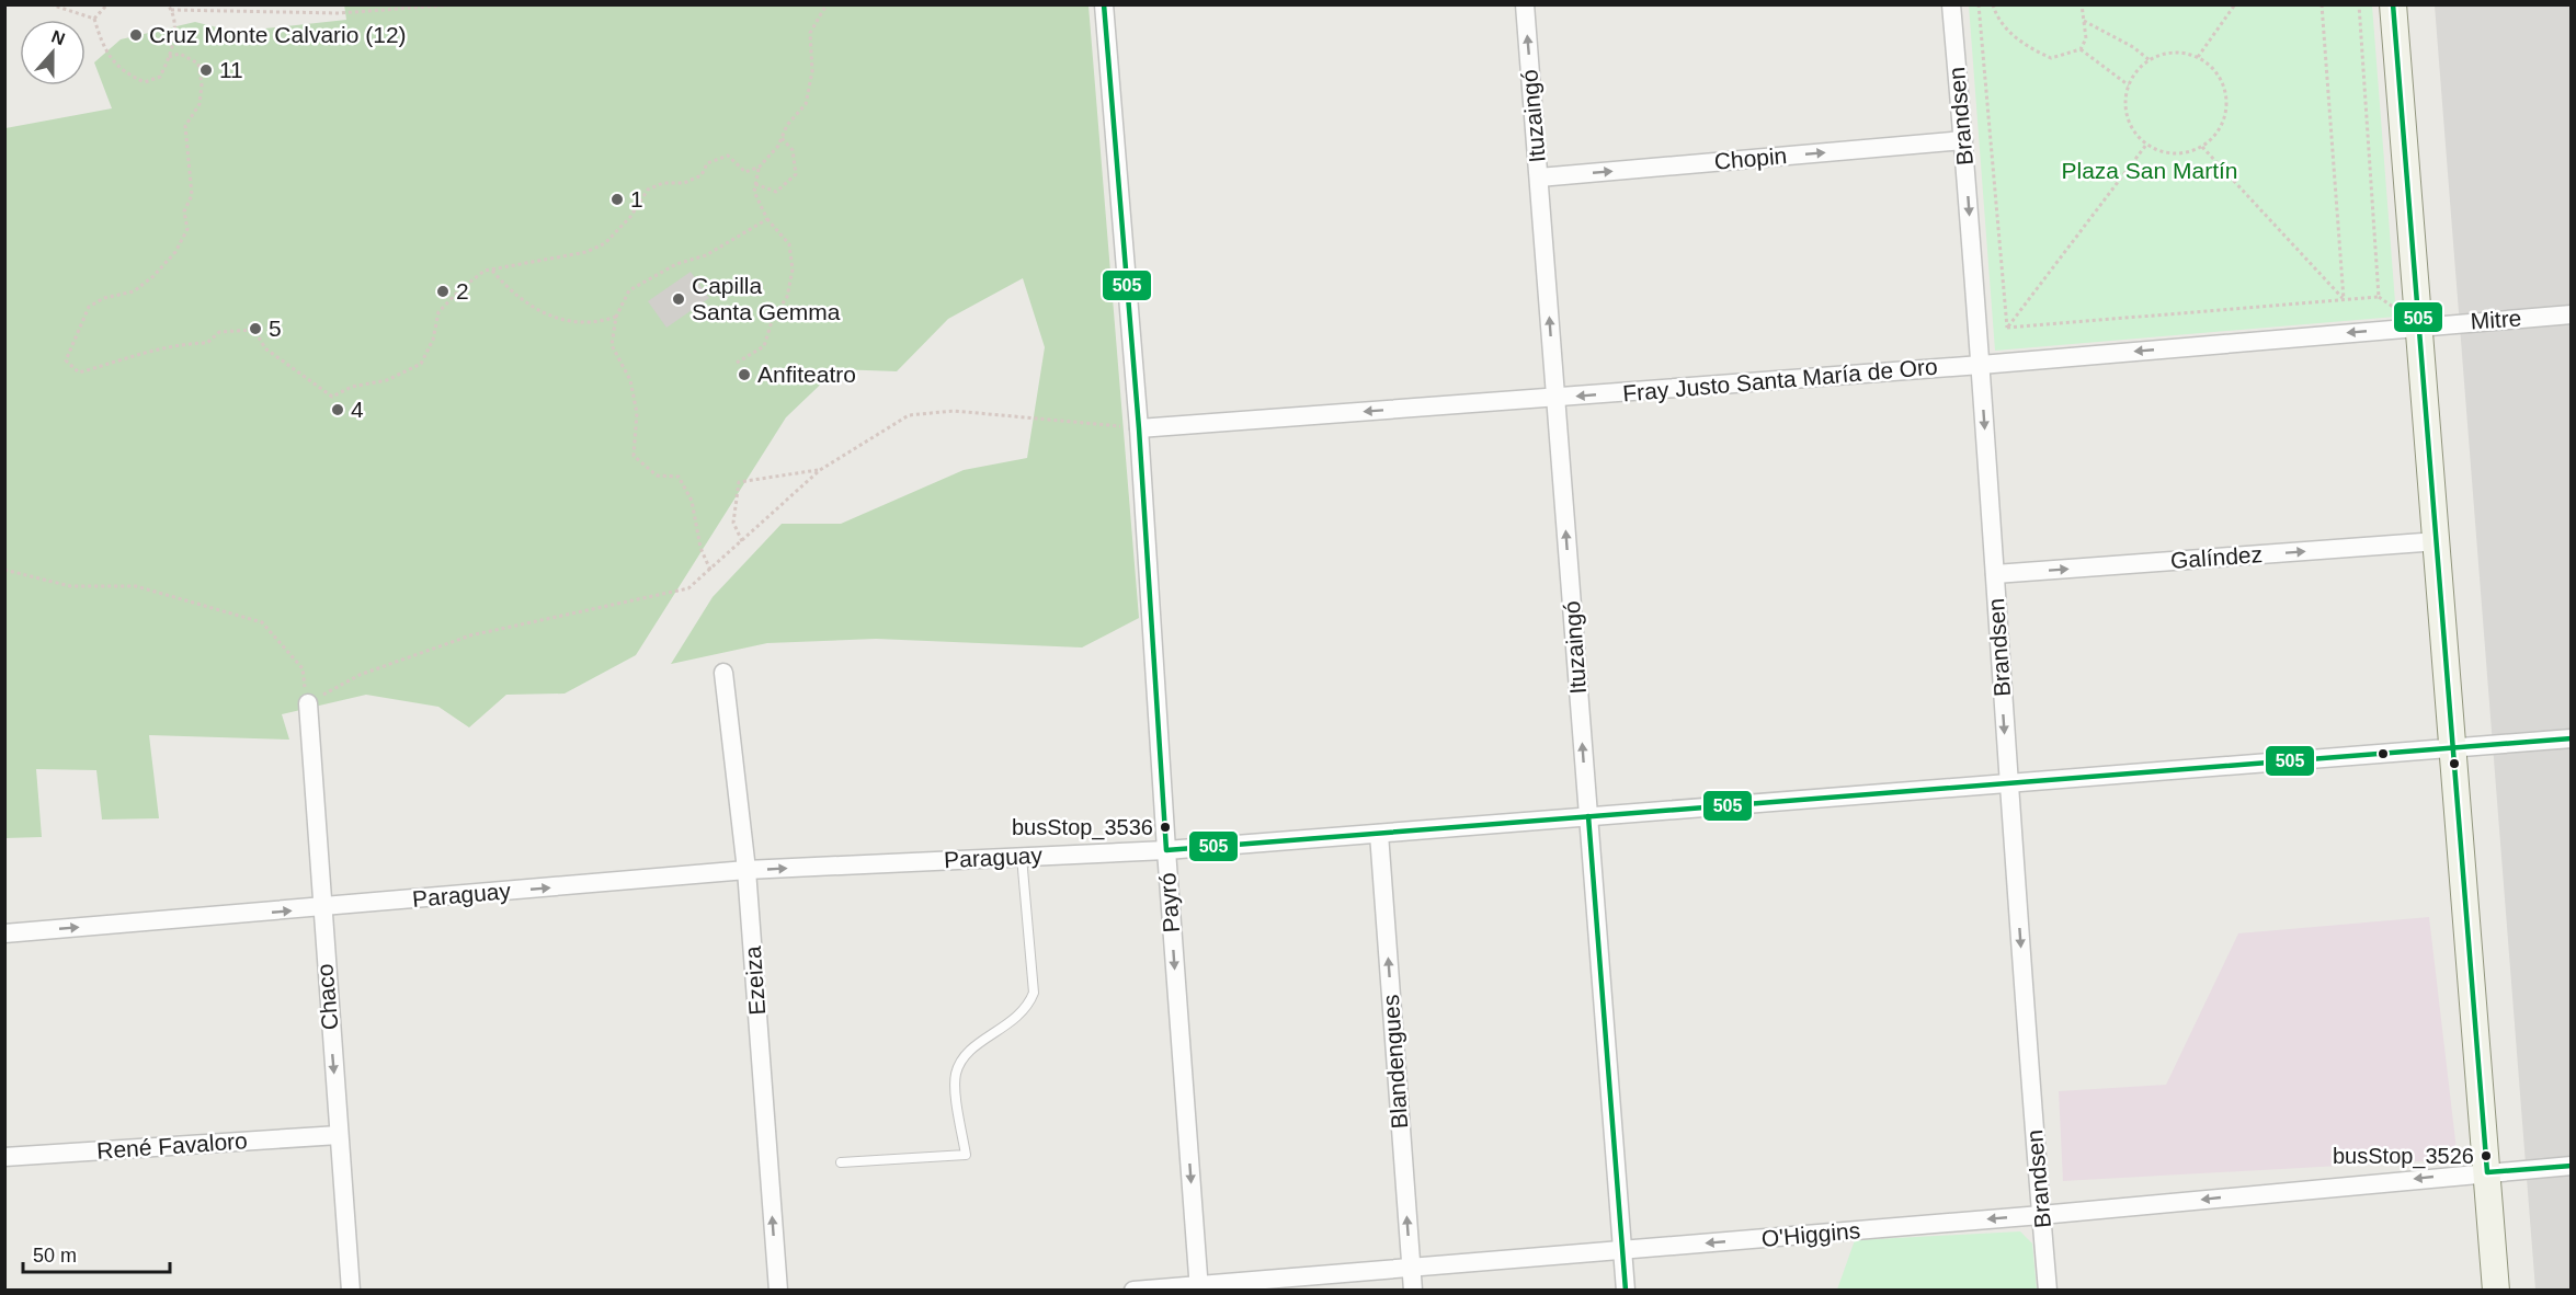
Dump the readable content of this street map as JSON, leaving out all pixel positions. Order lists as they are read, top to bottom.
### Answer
{
  "streets": {
    "street": [
      "Ituzaingó",
      "Brandsen",
      "Chopin",
      "Mitre",
      "Fray Justo Santa María de Oro",
      "Galíndez",
      "Paraguay",
      "Payró",
      "Ezeiza",
      "Chaco",
      "Blandengues",
      "René Favaloro",
      "O'Higgins"
    ]
  },
  "crossings": [
    ["Ituzaingó", "Chopin"],
    ["Ituzaingó", "Fray Justo Santa María de Oro"],
    ["Ituzaingó", "Paraguay"],
    ["Ituzaingó", "O'Higgins"],
    ["Brandsen", "Chopin"],
    ["Brandsen", "Fray Justo Santa María de Oro"],
    ["Brandsen", "Galíndez"],
    ["Brandsen", "Paraguay"],
    ["Brandsen", "O'Higgins"],
    ["Mitre", "Fray Justo Santa María de Oro"],
    ["Fray Justo Santa María de Oro", "Payró"],
    ["Paraguay", "Payró"],
    ["Paraguay", "Ezeiza"],
    ["Paraguay", "Chaco"],
    ["Paraguay", "Blandengues"],
    ["Payró", "O'Higgins"],
    ["Chaco", "René Favaloro"],
    ["Blandengues", "O'Higgins"]
  ],
  "one_way": [
    "Ituzaingó",
    "Brandsen",
    "Chopin",
    "Fray Justo Santa María de Oro",
    "Galíndez",
    "Paraguay",
    "Ezeiza",
    "Chaco",
    "Blandengues",
    "O'Higgins"
  ],
  "parks": ["Plaza San Martín"],
  "places": [
    "Cruz Monte Calvario (12)",
    "11",
    "1",
    "2",
    "Capilla Santa Gemma",
    "5",
    "Anfiteatro",
    "4",
    "busStop_3536",
    "busStop_3526"
  ],
  "lines": ["transit line 505"],
  "scale_bar": "50 m",
  "north": "top"
}
